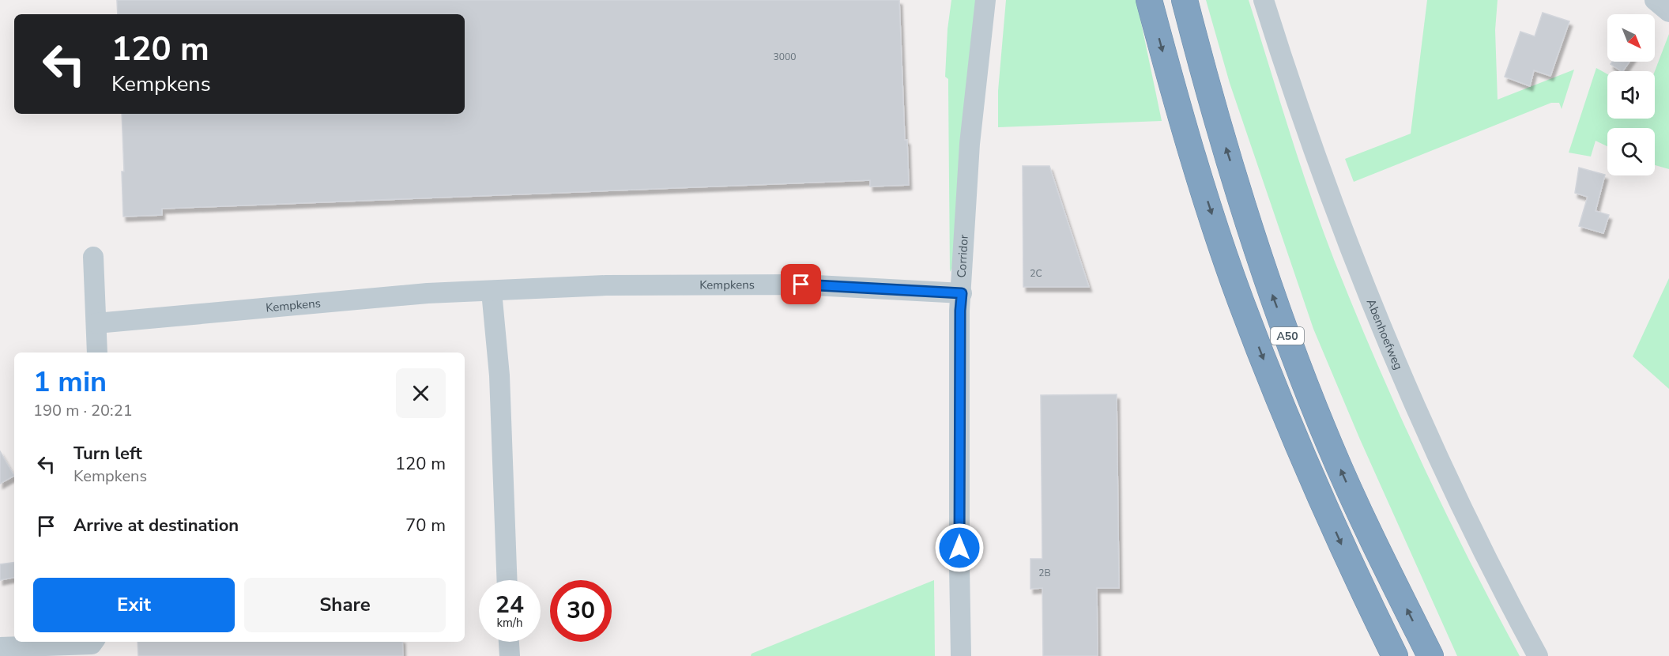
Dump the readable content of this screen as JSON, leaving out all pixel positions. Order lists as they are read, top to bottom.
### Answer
{
  "streets": {
    "highway": ["A50"],
    "street": ["Corridor", "Kempkens", "Abenhoefweg"]
  },
  "crossings": [
    ["Corridor", "Kempkens"]
  ],
  "house_numbers": ["3000", "2C", "2B"],
  "north": "bottom right",
  "page": {
    "turn": ["120 m", "Kempkens"],
    "heading": ["1 min", "190 m · 20:21"],
    "list": [
      {
        "name": "Turn left",
        "note": "Kempkens",
        "value": "120 m"
      },
      {
        "name": "Arrive at destination",
        "value": "70 m"
      }
    ],
    "buttons": ["Exit", "Share"],
    "speed": "24 km/h",
    "limit": "30"
  }
}
